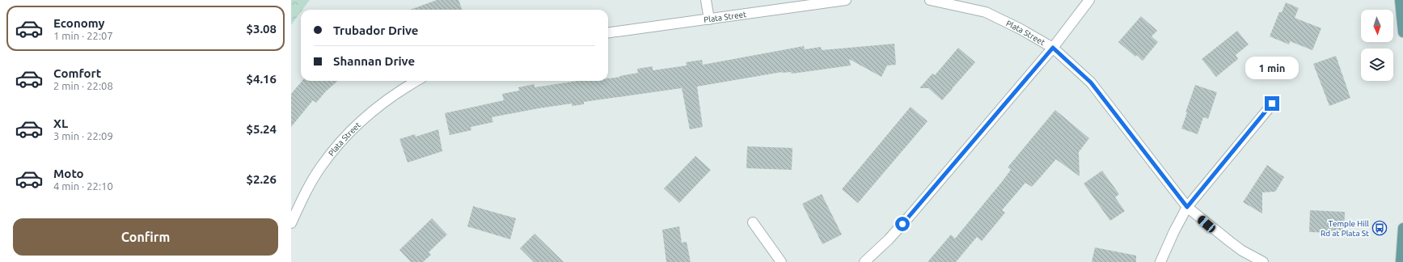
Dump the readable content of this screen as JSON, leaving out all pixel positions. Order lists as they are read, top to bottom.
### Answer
{
  "streets": {
    "street": ["Plata Street"]
  },
  "places": {
    "bus stop": ["Temple Hill Rd at Plata St"]
  },
  "north": "bottom",
  "page": {
    "list": [
      {
        "name": "Economy",
        "note": "1 min · 22:07",
        "value": "$3.08"
      },
      {
        "name": "Comfort",
        "note": "2 min · 22:08",
        "value": "$4.16"
      },
      {
        "name": "XL",
        "note": "3 min · 22:09",
        "value": "$5.24"
      },
      {
        "name": "Moto",
        "note": "4 min · 22:10",
        "value": "$2.26"
      }
    ],
    "banner": ["Trubador Drive", "Shannan Drive"],
    "bubble": "1 min",
    "buttons": "Confirm"
  }
}
